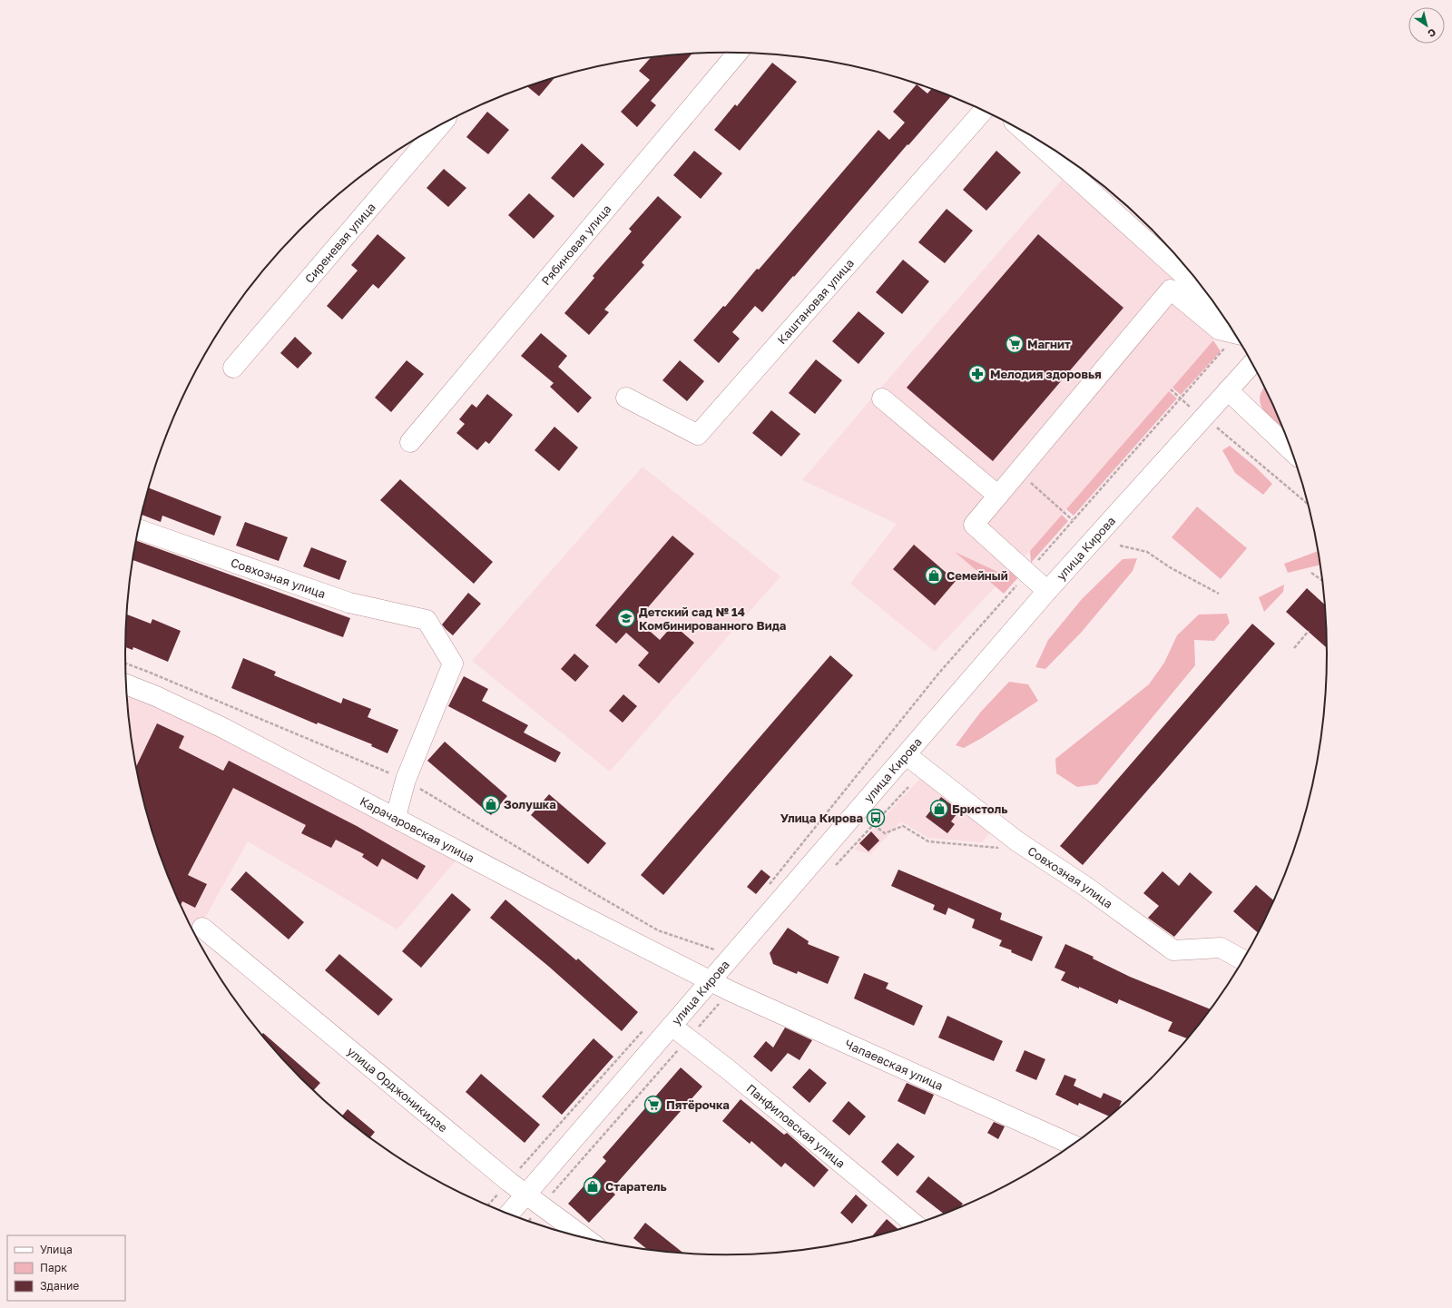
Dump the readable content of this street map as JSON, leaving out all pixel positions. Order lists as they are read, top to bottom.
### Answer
{
  "streets": {
    "street": [
      "Сиреневая улица",
      "Рябиновая улица",
      "Каштановая улица",
      "улица Кирова",
      "Совхозная улица",
      "Карачаровская улица",
      "Чапаевская улица",
      "улица Орджоникидзе",
      "Панфиловская улица"
    ]
  },
  "crossings": [
    ["улица Кирова", "Совхозная улица"],
    ["улица Кирова", "Карачаровская улица"],
    ["улица Кирова", "Чапаевская улица"],
    ["улица Кирова", "улица Орджоникидзе"],
    ["улица Кирова", "Панфиловская улица"],
    ["Карачаровская улица", "Чапаевская улица"]
  ],
  "places": {
    "supermarket": ["Магнит", "Пятёрочка"],
    "pharmacy": ["Мелодия здоровья"],
    "shop": [
      "Семейный",
      "Золушка",
      "Бристоль",
      "Старатель"
    ],
    "school or university": ["Детский сад № 14 Комбинированного Вида"],
    "bus stop": ["Улица Кирова"]
  },
  "legend": ["Улица", "Парк", "Здание"],
  "north": "bottom right"
}
